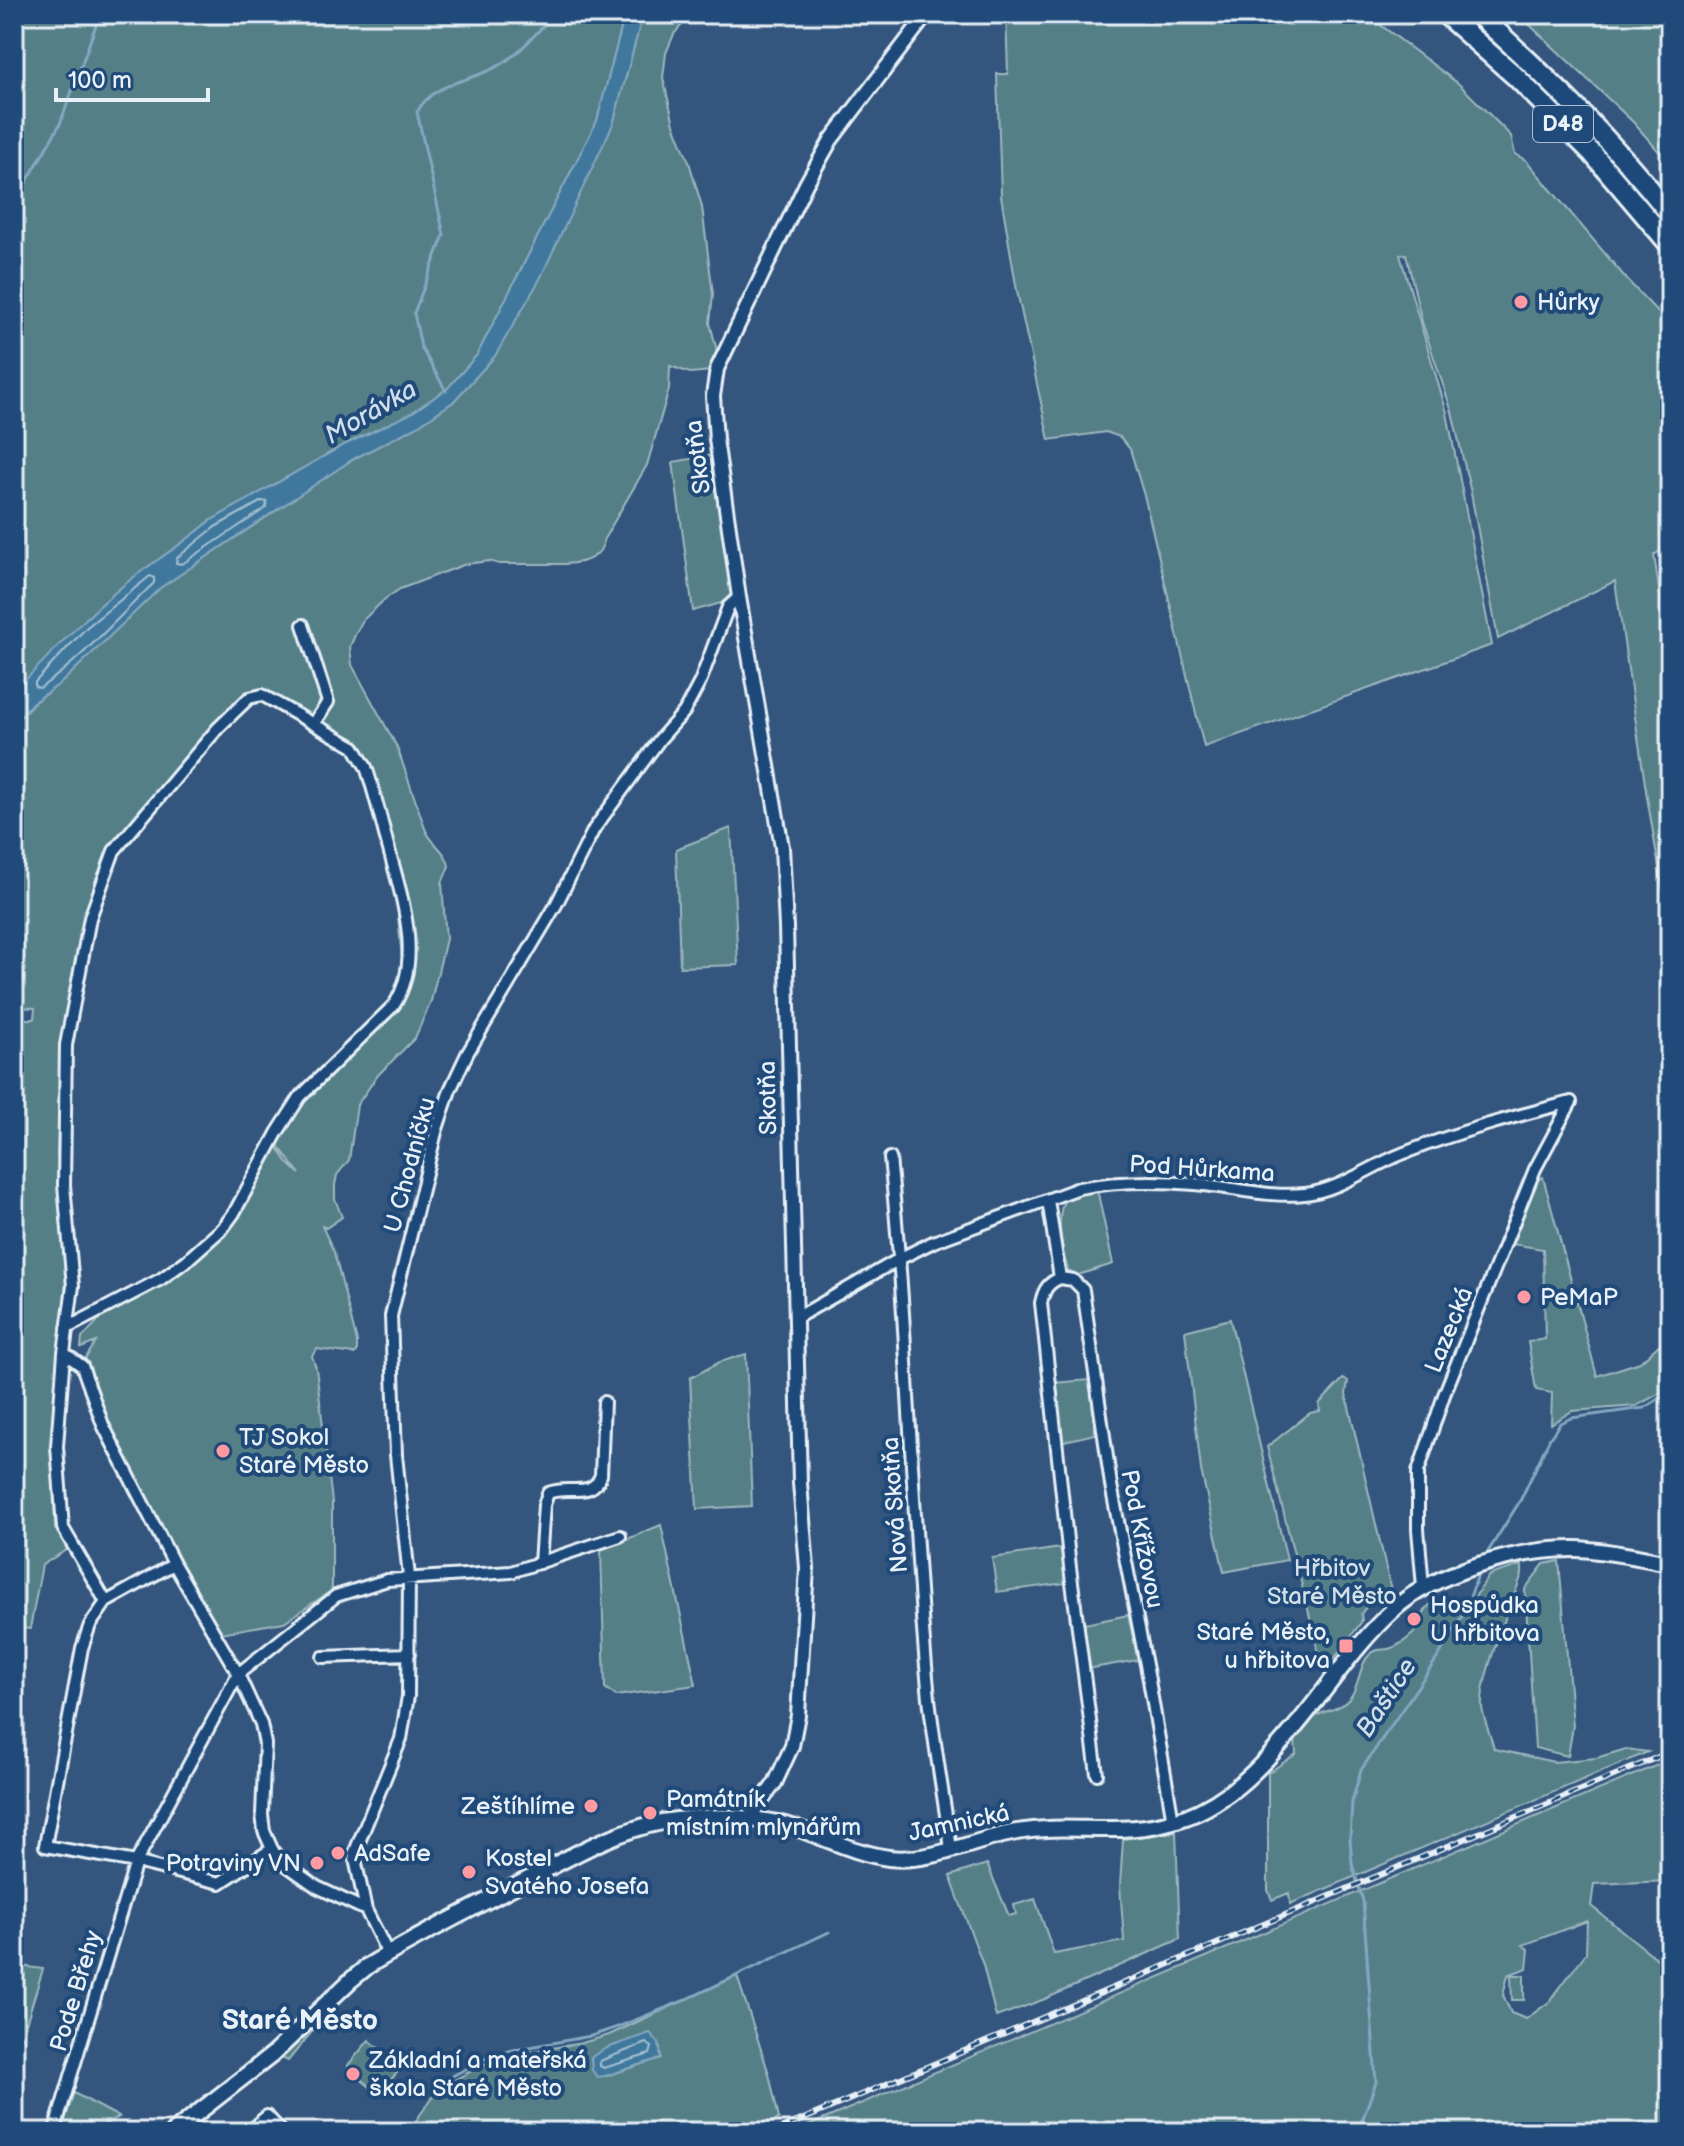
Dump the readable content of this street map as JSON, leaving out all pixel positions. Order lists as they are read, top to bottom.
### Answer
{
  "streets": {
    "highway": ["D48"],
    "main road": ["Jamnická"],
    "street": [
      "Skotňa",
      "U Chodníčku",
      "Pod Hůrkama",
      "Lazecká",
      "Nová Skotňa",
      "Pod Křížovou",
      "Pode Břehy"
    ]
  },
  "crossings": [
    ["Skotňa", "U Chodníčku"],
    ["Skotňa", "Pod Hůrkama"],
    ["Skotňa", "Jamnická"],
    ["Pod Hůrkama", "Lazecká"],
    ["Pod Hůrkama", "Nová Skotňa"],
    ["Lazecká", "Jamnická"],
    ["Nová Skotňa", "Jamnická"],
    ["Pod Křížovou", "Jamnická"]
  ],
  "districts": ["Staré Město"],
  "water": ["Morávka", "Baštice"],
  "parks": ["Hřbitov Staré Město"],
  "places": {
    "other": [
      "Hůrky",
      "PeMaP",
      "TJ Sokol Staré Město",
      "Hospůdka U hřbitova",
      "Zeštíhlíme",
      "Památník místním mlynářům",
      "AdSafe",
      "Potraviny VN",
      "Kostel Svatého Josefa",
      "Základní a mateřská škola Staré Město"
    ],
    "transit": ["Staré Město, u hřbitova"]
  },
  "scale_bar": "100 m"
}
